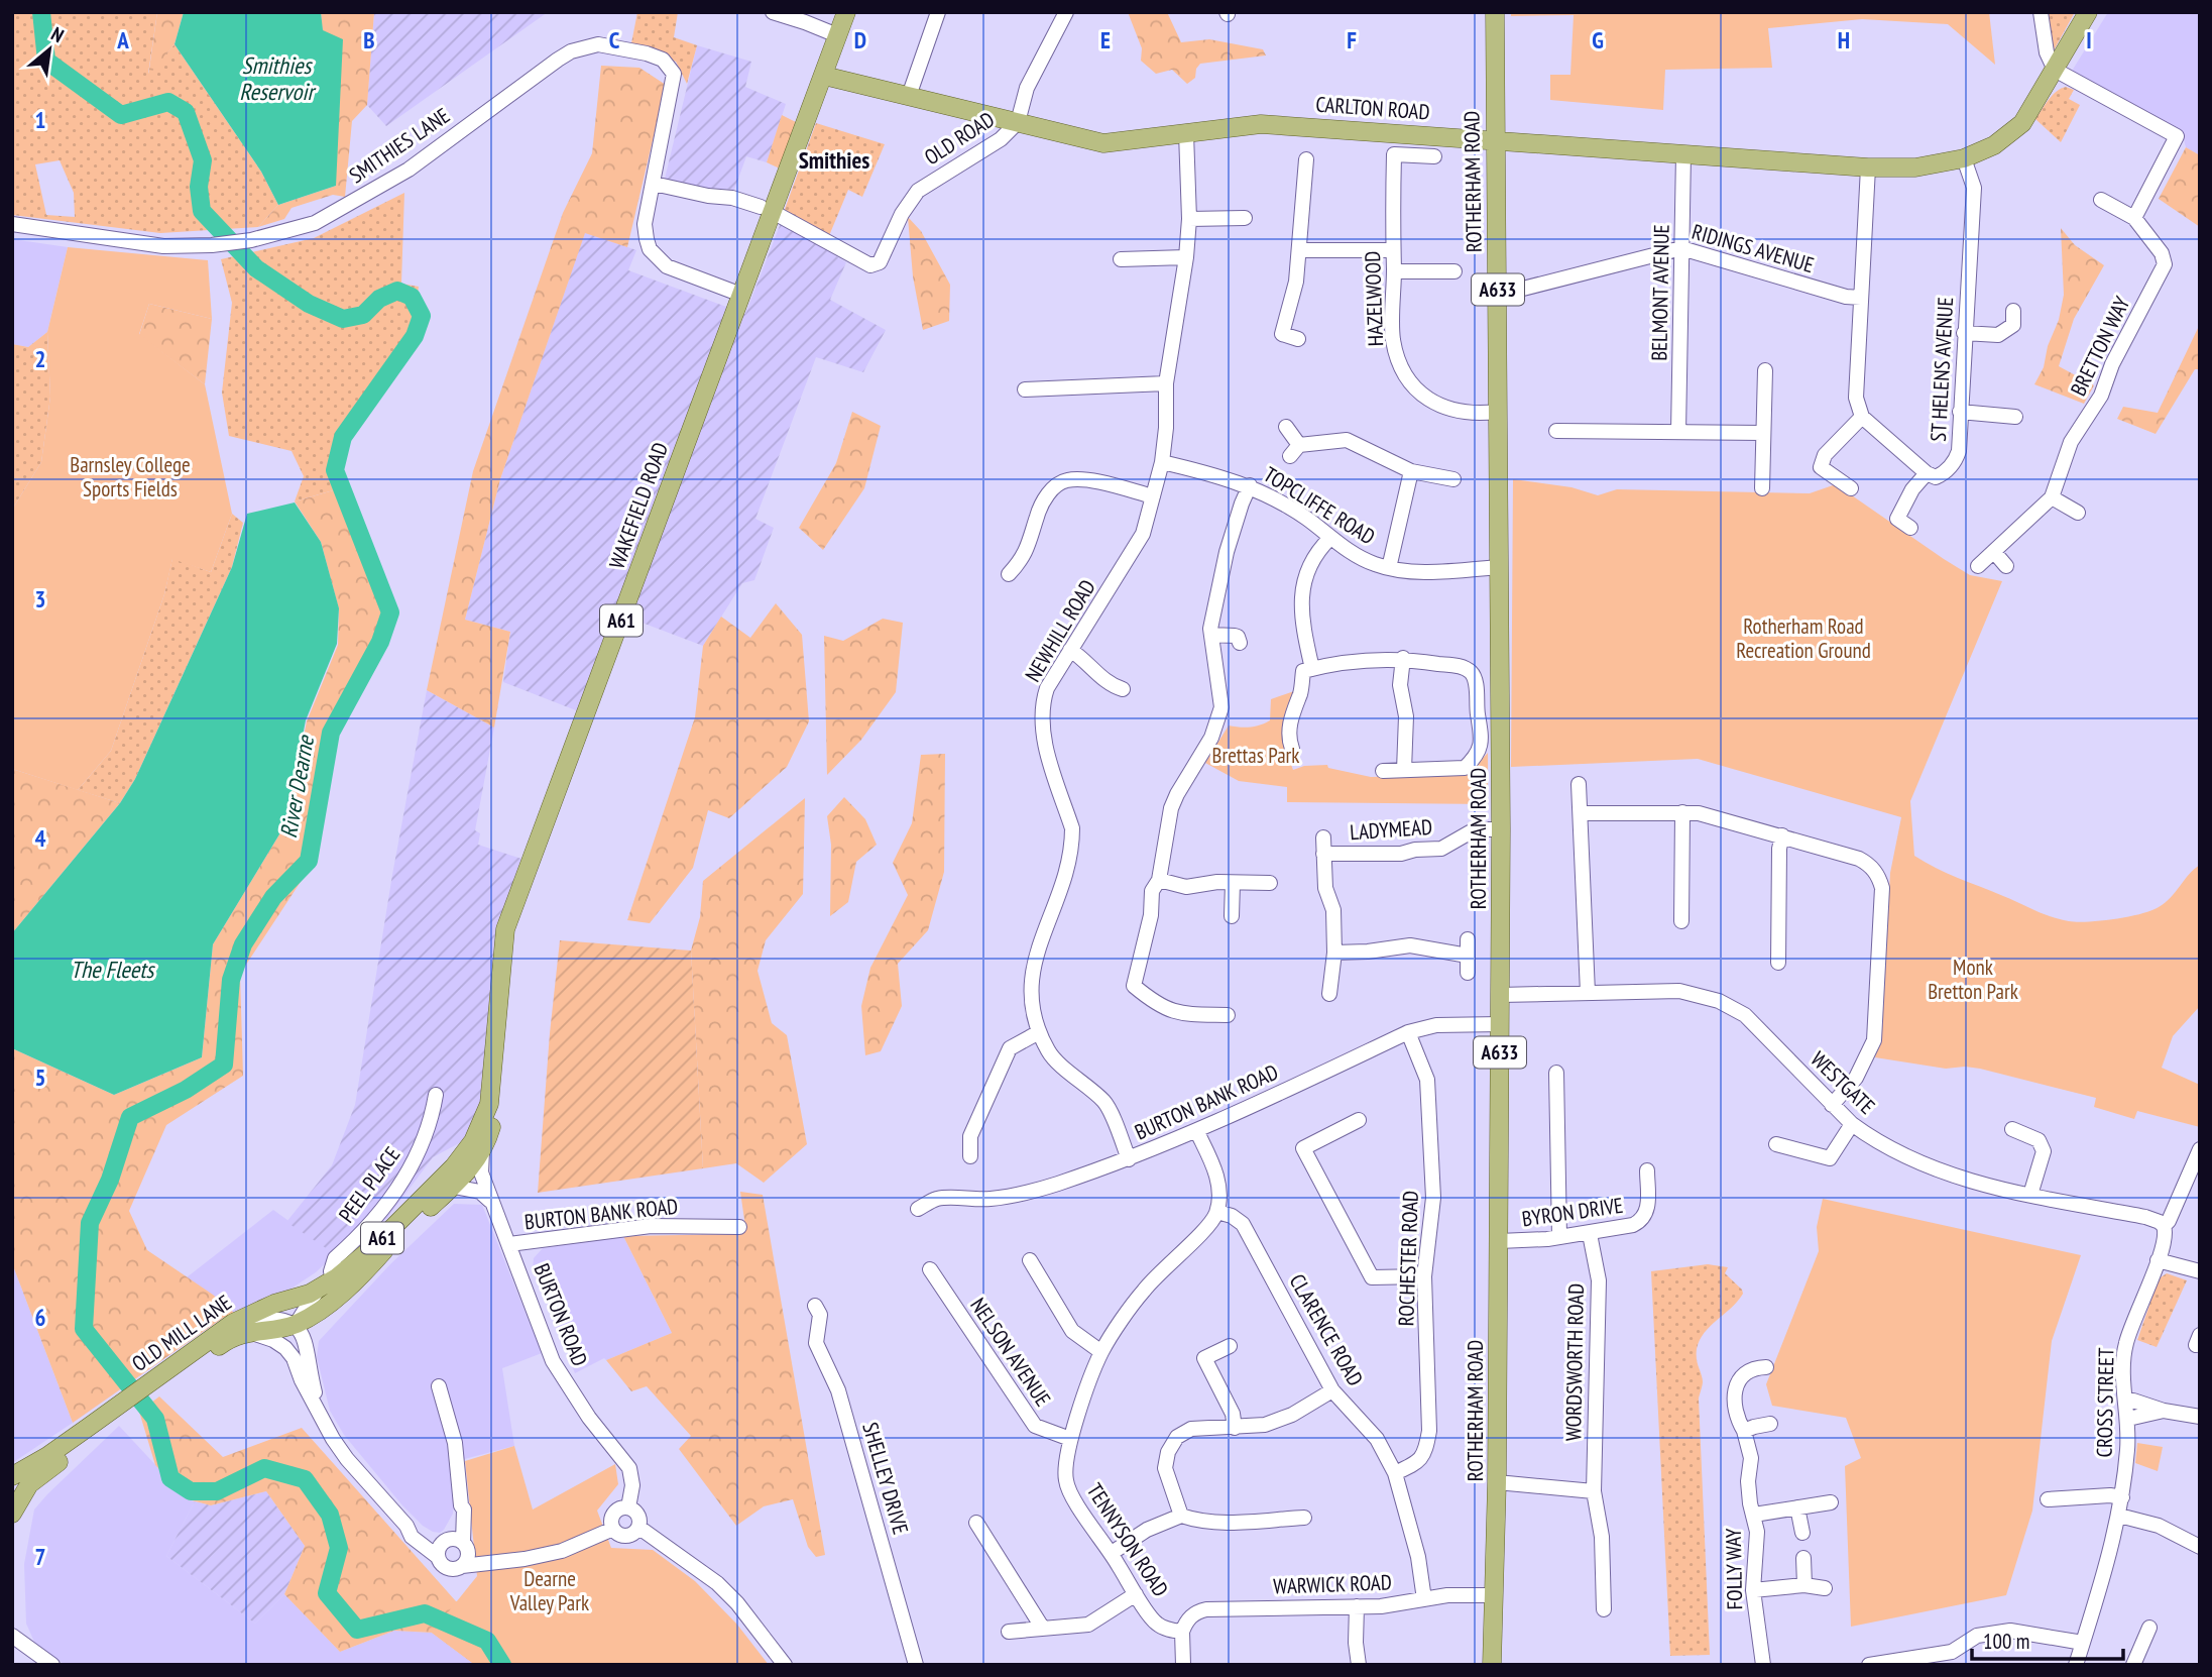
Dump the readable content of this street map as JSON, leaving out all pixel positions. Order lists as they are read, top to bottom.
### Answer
{
  "streets": {
    "main road": [
      "CARLTON ROAD",
      "ROTHERHAM ROAD",
      "A633",
      "WAKEFIELD ROAD",
      "A61",
      "OLD MILL LANE"
    ],
    "street": [
      "OLD ROAD",
      "SMITHIES LANE",
      "RIDINGS AVENUE",
      "BELMONT AVENUE",
      "HAZELWOOD",
      "BRETTON WAY",
      "ST HELENS AVENUE",
      "TOPCLIFFE ROAD",
      "NEWHILL ROAD",
      "LADYMEAD",
      "WESTGATE",
      "BURTON BANK ROAD",
      "PEEL PLACE",
      "BYRON DRIVE",
      "ROCHESTER ROAD",
      "BURTON ROAD",
      "CLARENCE ROAD",
      "NELSON AVENUE",
      "WORDSWORTH ROAD",
      "CROSS STREET",
      "SHELLEY DRIVE",
      "TENNYSON ROAD",
      "FOLLY WAY",
      "WARWICK ROAD"
    ]
  },
  "crossings": [
    ["CARLTON ROAD", "OLD ROAD"],
    ["CARLTON ROAD", "ROTHERHAM ROAD"],
    ["CARLTON ROAD", "BELMONT AVENUE"],
    ["CARLTON ROAD", "ST HELENS AVENUE"],
    ["CARLTON ROAD", "WAKEFIELD ROAD"],
    ["CARLTON ROAD", "NEWHILL ROAD"],
    ["OLD ROAD", "WAKEFIELD ROAD"],
    ["SMITHIES LANE", "WAKEFIELD ROAD"],
    ["ROTHERHAM ROAD", "HAZELWOOD"],
    ["ROTHERHAM ROAD", "TOPCLIFFE ROAD"],
    ["ROTHERHAM ROAD", "LADYMEAD"],
    ["ROTHERHAM ROAD", "WESTGATE"],
    ["ROTHERHAM ROAD", "BURTON BANK ROAD"],
    ["ROTHERHAM ROAD", "BYRON DRIVE"],
    ["ROTHERHAM ROAD", "WARWICK ROAD"],
    ["RIDINGS AVENUE", "BELMONT AVENUE"],
    ["WAKEFIELD ROAD", "OLD MILL LANE"],
    ["TOPCLIFFE ROAD", "NEWHILL ROAD"],
    ["A61", "OLD MILL LANE"],
    ["NEWHILL ROAD", "BURTON BANK ROAD"],
    ["WESTGATE", "CROSS STREET"],
    ["BURTON BANK ROAD", "ROCHESTER ROAD"],
    ["BURTON BANK ROAD", "BURTON ROAD"],
    ["PEEL PLACE", "OLD MILL LANE"],
    ["BYRON DRIVE", "WORDSWORTH ROAD"],
    ["ROCHESTER ROAD", "CLARENCE ROAD"],
    ["BURTON ROAD", "OLD MILL LANE"],
    ["CLARENCE ROAD", "TENNYSON ROAD"],
    ["CLARENCE ROAD", "WARWICK ROAD"],
    ["NELSON AVENUE", "TENNYSON ROAD"],
    ["TENNYSON ROAD", "WARWICK ROAD"]
  ],
  "districts": ["Smithies"],
  "water": ["Smithies Reservoir", "River Dearne", "The Fleets"],
  "parks": [
    "Barnsley College Sports Fields",
    "Rotherham Road Recreation Ground",
    "Brettas Park",
    "Monk Bretton Park",
    "Dearne Valley Park"
  ],
  "scale_bar": "100 m",
  "north": "top right",
  "grid": {
    "columns": [
      "A",
      "B",
      "C",
      "D",
      "E",
      "F",
      "G",
      "H",
      "I"
    ],
    "rows": [
      "1",
      "2",
      "3",
      "4",
      "5",
      "6",
      "7"
    ]
  }
}
